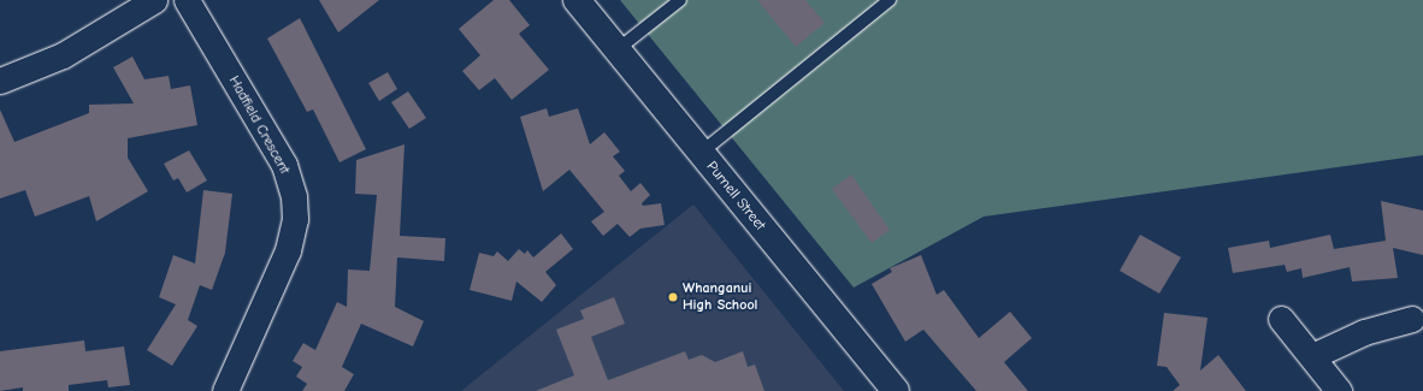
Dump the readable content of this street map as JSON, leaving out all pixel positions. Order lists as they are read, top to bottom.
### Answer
{
  "streets": {
    "main road": ["Purnell Street"],
    "street": ["Hadfield Crescent"]
  },
  "places": ["Whanganui High School"]
}
